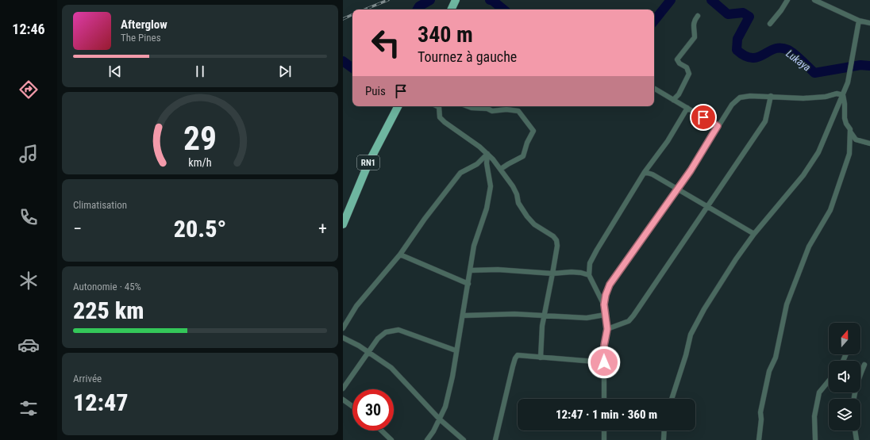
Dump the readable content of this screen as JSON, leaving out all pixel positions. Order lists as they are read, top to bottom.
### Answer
{
  "streets": {
    "highway": ["RN1"]
  },
  "water": ["Lukaya"],
  "north": "top",
  "page": {
    "tabs": "12:46",
    "turn": ["340 m", "Tournez à gauche"],
    "song": ["Afterglow", "The Pines"],
    "then": "Puis",
    "tile": [
      "Climatisation",
      ["Autonomie · 45%", "225 km"],
      ["Arrivée", "12:47"]
    ],
    "heat": ["−", "20.5°", "+"],
    "limit": "30",
    "trip": "12:47 · 1 min · 360 m",
    "gauge": ["29", "km/h"]
  }
}
